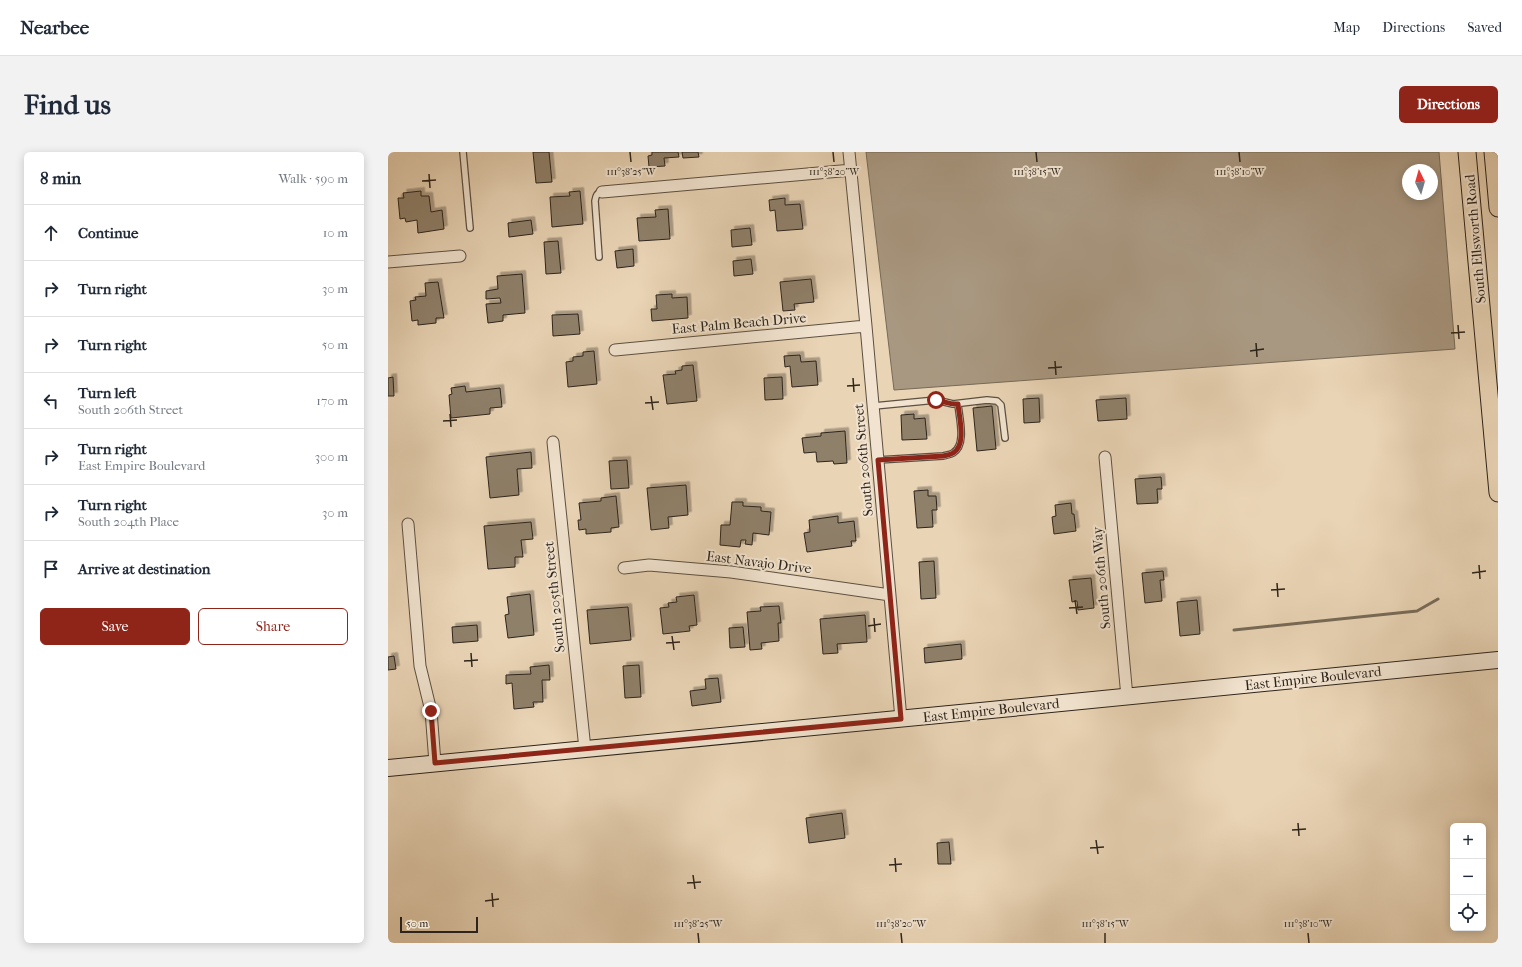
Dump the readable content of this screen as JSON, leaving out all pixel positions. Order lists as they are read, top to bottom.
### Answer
{
  "streets": {
    "main road": ["South Ellsworth Road", "East Empire Boulevard"],
    "street": [
      "East Palm Beach Drive",
      "South 206th Street",
      "East Navajo Drive",
      "South 206th Way",
      "South 205th Street"
    ]
  },
  "crossings": [
    ["East Palm Beach Drive", "South 206th Street"],
    ["South 206th Street", "East Navajo Drive"],
    ["South 206th Street", "East Empire Boulevard"],
    ["South 206th Way", "East Empire Boulevard"],
    ["South 205th Street", "East Empire Boulevard"]
  ],
  "scale_bar": "50 m",
  "north": "top",
  "page": {
    "header": "Nearbee",
    "nav": ["Map", "Directions", "Saved"],
    "buttons": [
      "Directions",
      ["Save", "Share"]
    ],
    "title": "Find us",
    "heading": ["8 min", "Walk · 590 m"],
    "list": [
      ["Continue", "10 m"],
      ["Turn right", "30 m"],
      ["Turn right", "50 m"],
      ["Turn left", "South 206th Street", "170 m"],
      ["Turn right", "East Empire Boulevard", "300 m"],
      ["Turn right", "South 204th Place", "30 m"],
      "Arrive at destination"
    ],
    "map_buttons": ["+", "−"],
    "scale": "50 m"
  },
  "coordinates": [
    "111°38'25\"W",
    "111°38'20\"W",
    "111°38'15\"W",
    "111°38'10\"W"
  ]
}
